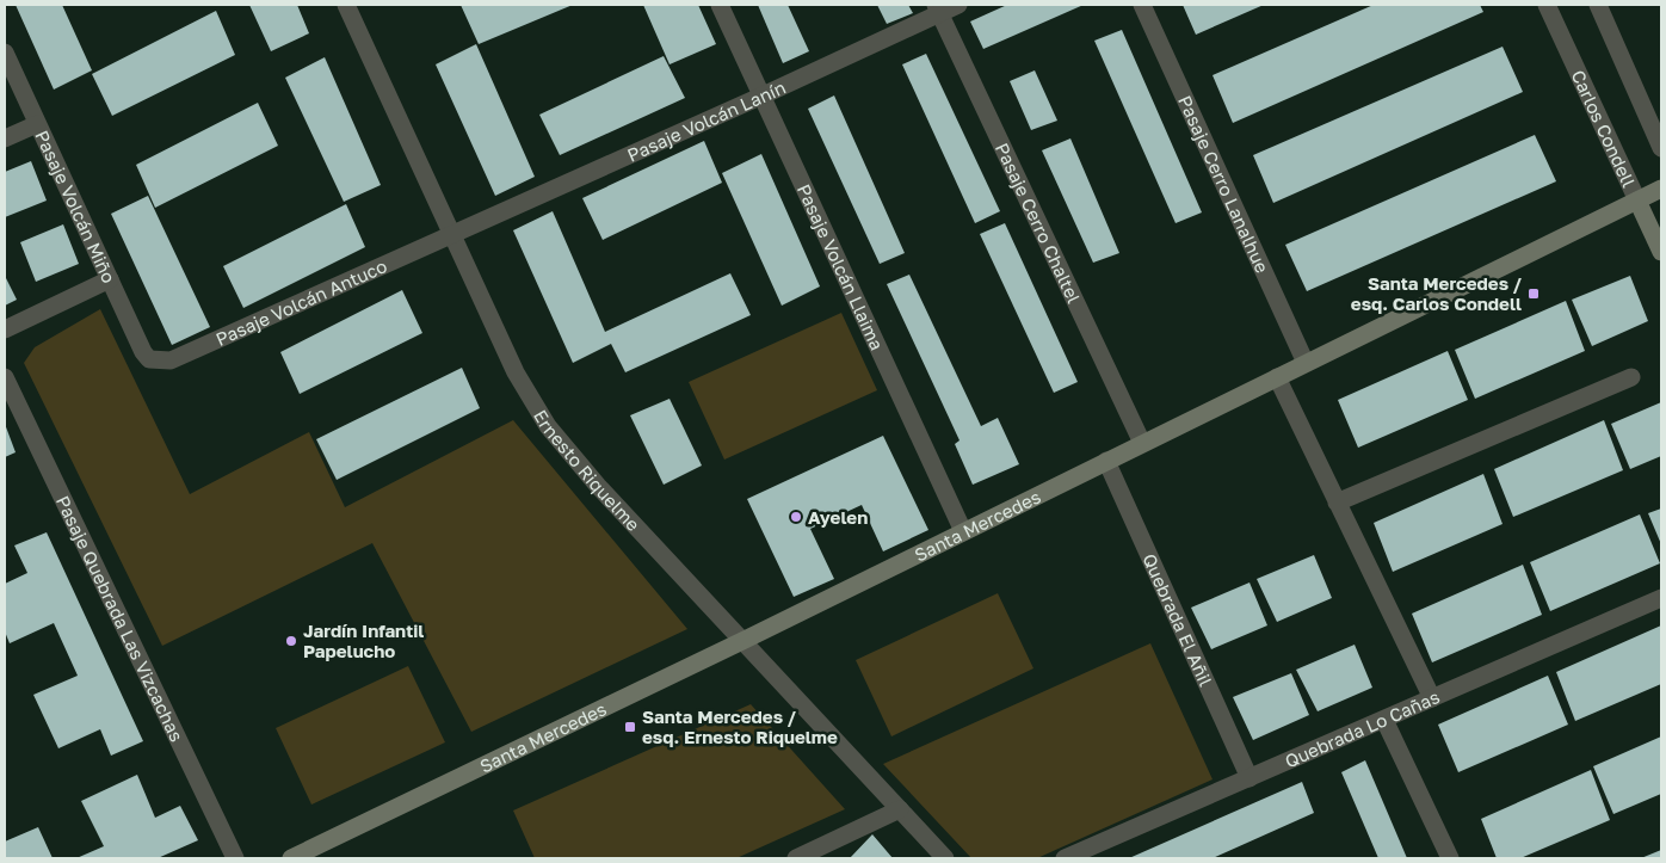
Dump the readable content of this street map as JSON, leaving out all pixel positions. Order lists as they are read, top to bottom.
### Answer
{
  "streets": {
    "street": [
      "Pasaje Volcán Lanín",
      "Carlos Condell",
      "Pasaje Cerro Lanalhue",
      "Pasaje Volcán Miño",
      "Pasaje Cerro Chaltel",
      "Pasaje Volcán Llaima",
      "Pasaje Volcán Antuco",
      "Ernesto Riquelme",
      "Santa Mercedes",
      "Pasaje Quebrada Las Vizcachas",
      "Quebrada El Añil",
      "Quebrada Lo Cañas"
    ]
  },
  "crossings": [
    ["Pasaje Volcán Lanín", "Pasaje Cerro Chaltel"],
    ["Pasaje Volcán Lanín", "Pasaje Volcán Llaima"],
    ["Pasaje Volcán Lanín", "Pasaje Volcán Antuco"],
    ["Pasaje Volcán Lanín", "Ernesto Riquelme"],
    ["Carlos Condell", "Santa Mercedes"],
    ["Pasaje Cerro Lanalhue", "Santa Mercedes"],
    ["Pasaje Volcán Miño", "Pasaje Volcán Antuco"],
    ["Pasaje Cerro Chaltel", "Santa Mercedes"],
    ["Pasaje Volcán Llaima", "Santa Mercedes"],
    ["Pasaje Volcán Antuco", "Ernesto Riquelme"],
    ["Ernesto Riquelme", "Santa Mercedes"],
    ["Santa Mercedes", "Quebrada El Añil"],
    ["Quebrada El Añil", "Quebrada Lo Cañas"]
  ],
  "places": {
    "transit": ["Santa Mercedes / esq. Carlos Condell", "Santa Mercedes / esq. Ernesto Riquelme"],
    "other": ["Ayelen", "Jardín Infantil Papelucho"]
  }
}
